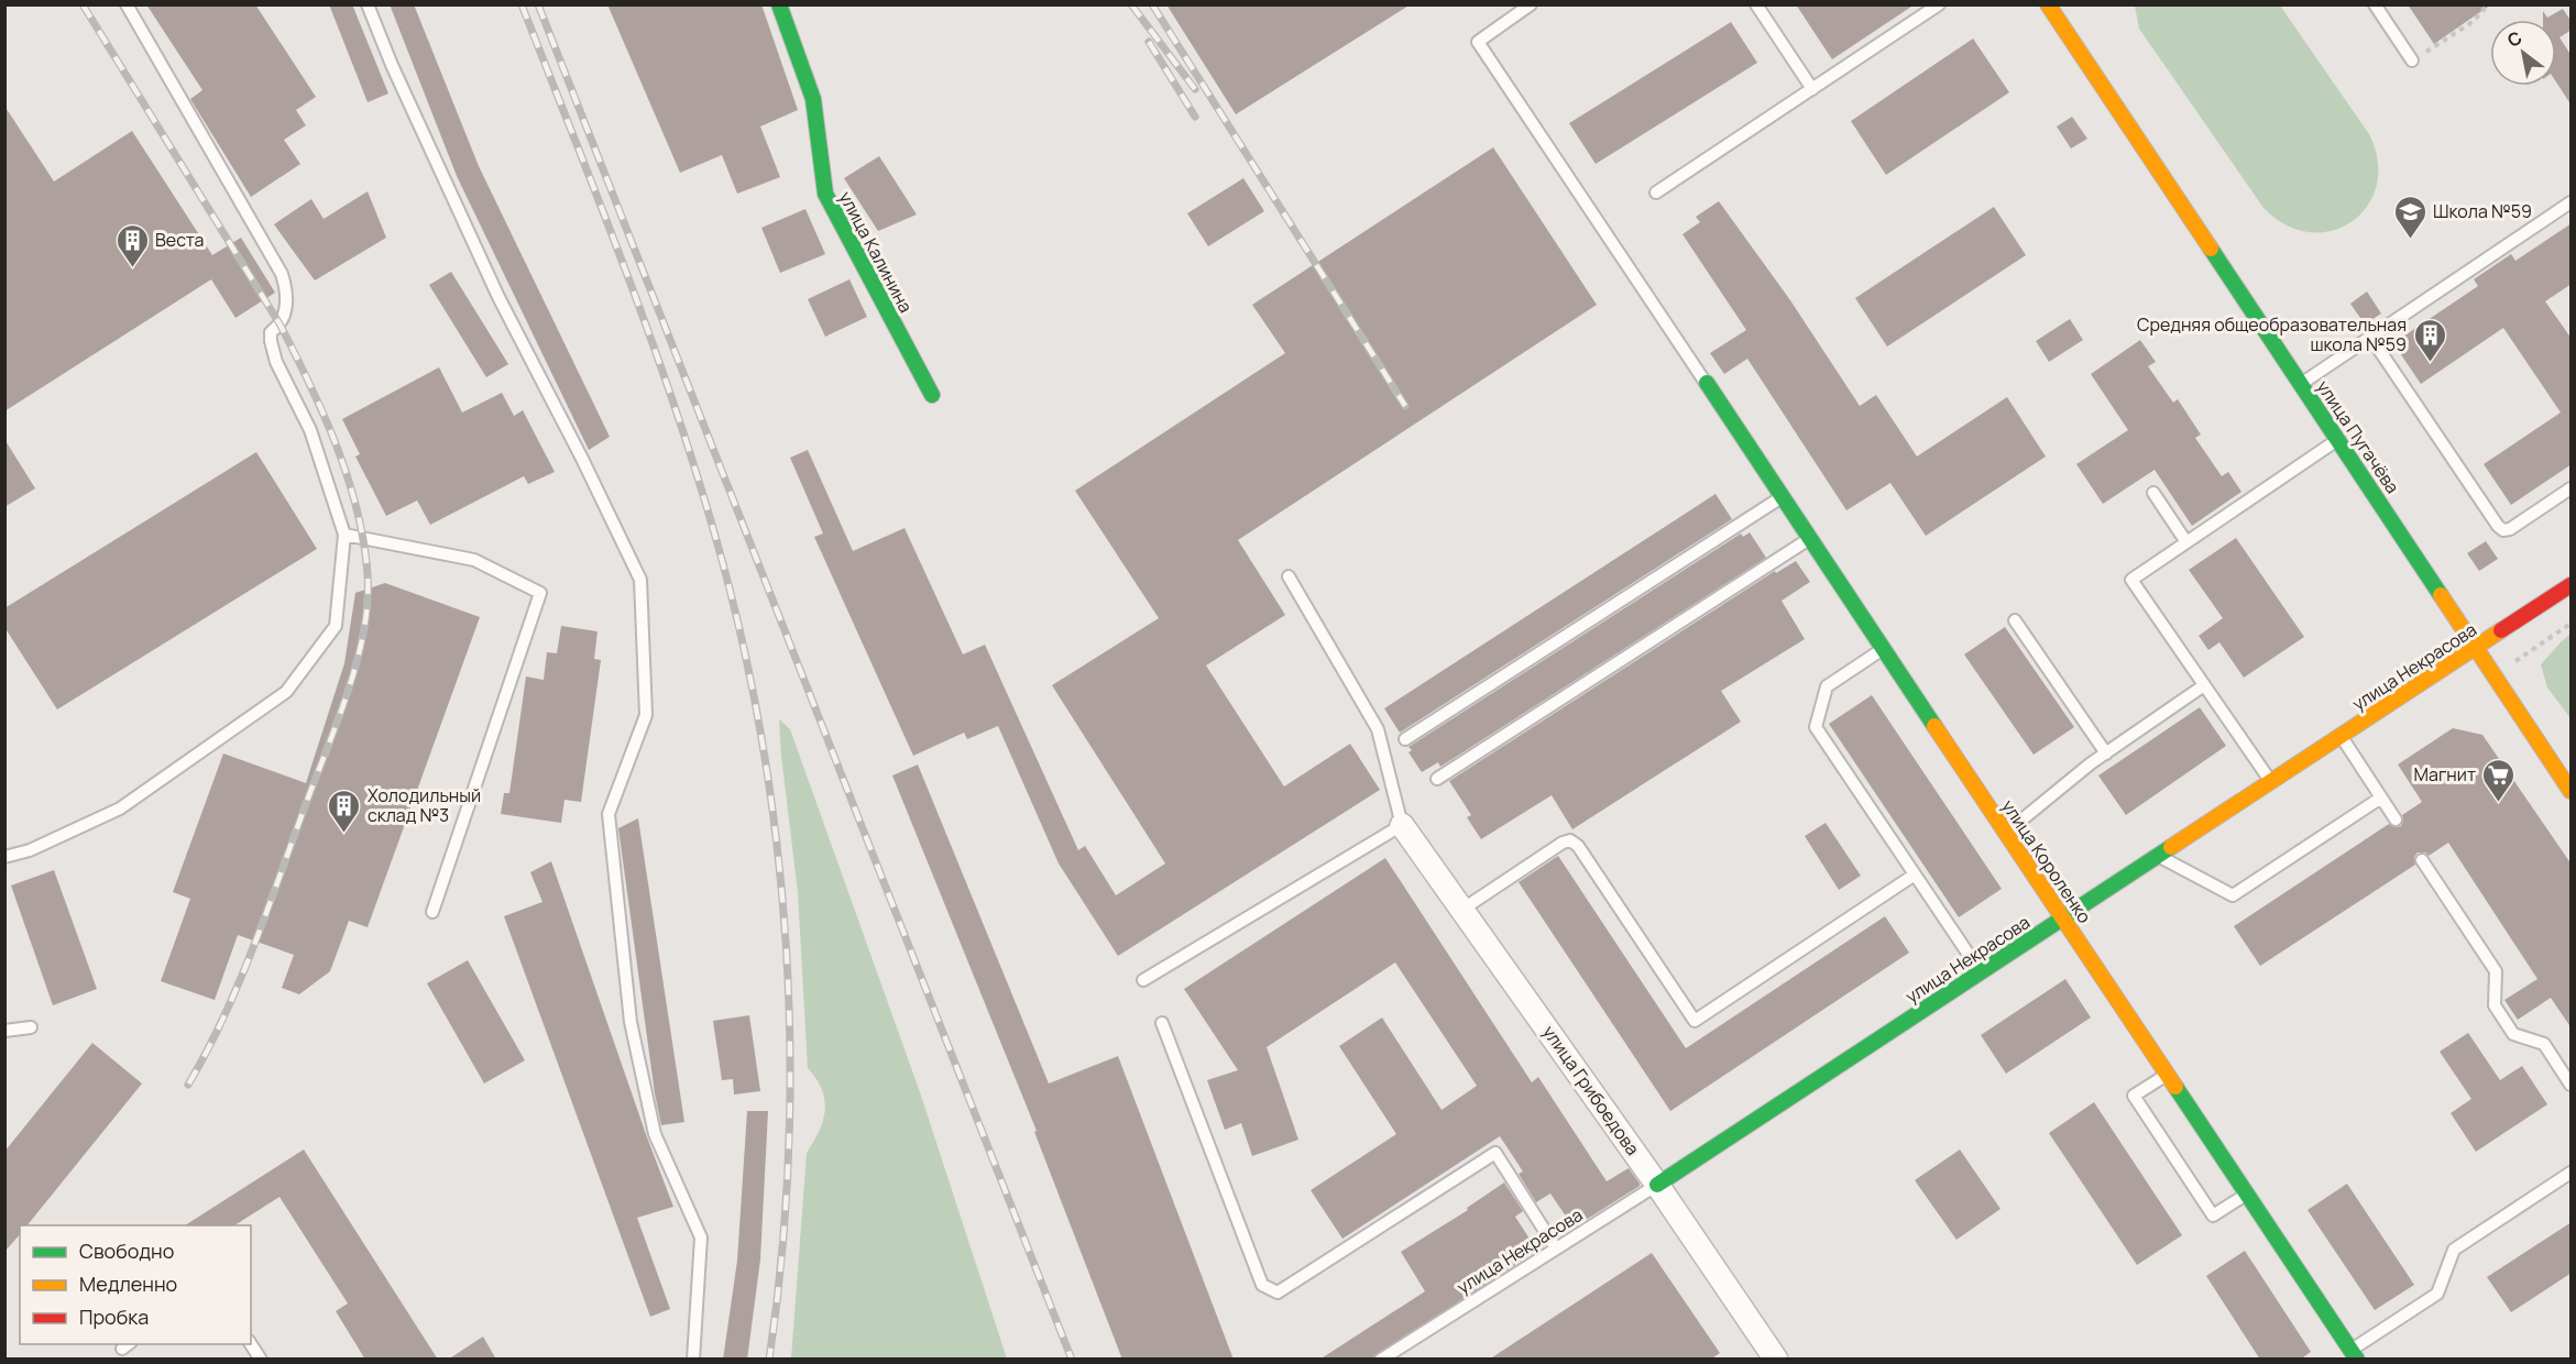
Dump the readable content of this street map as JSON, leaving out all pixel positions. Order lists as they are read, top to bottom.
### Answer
{
  "streets": {
    "street": [
      "улица Калинина",
      "улица Пугачёва",
      "улица Некрасова",
      "улица Короленко",
      "улица Грибоедова"
    ]
  },
  "crossings": [
    ["улица Пугачёва", "улица Некрасова"],
    ["улица Некрасова", "улица Короленко"],
    ["улица Некрасова", "улица Грибоедова"]
  ],
  "places": {
    "school or university": ["Школа №59"],
    "building": ["Веста", "Средняя общеобразовательная школа №59", "Холодильный склад №3"],
    "supermarket": ["Магнит"]
  },
  "legend": ["Свободно", "Медленно", "Пробка"],
  "north": "top left"
}
